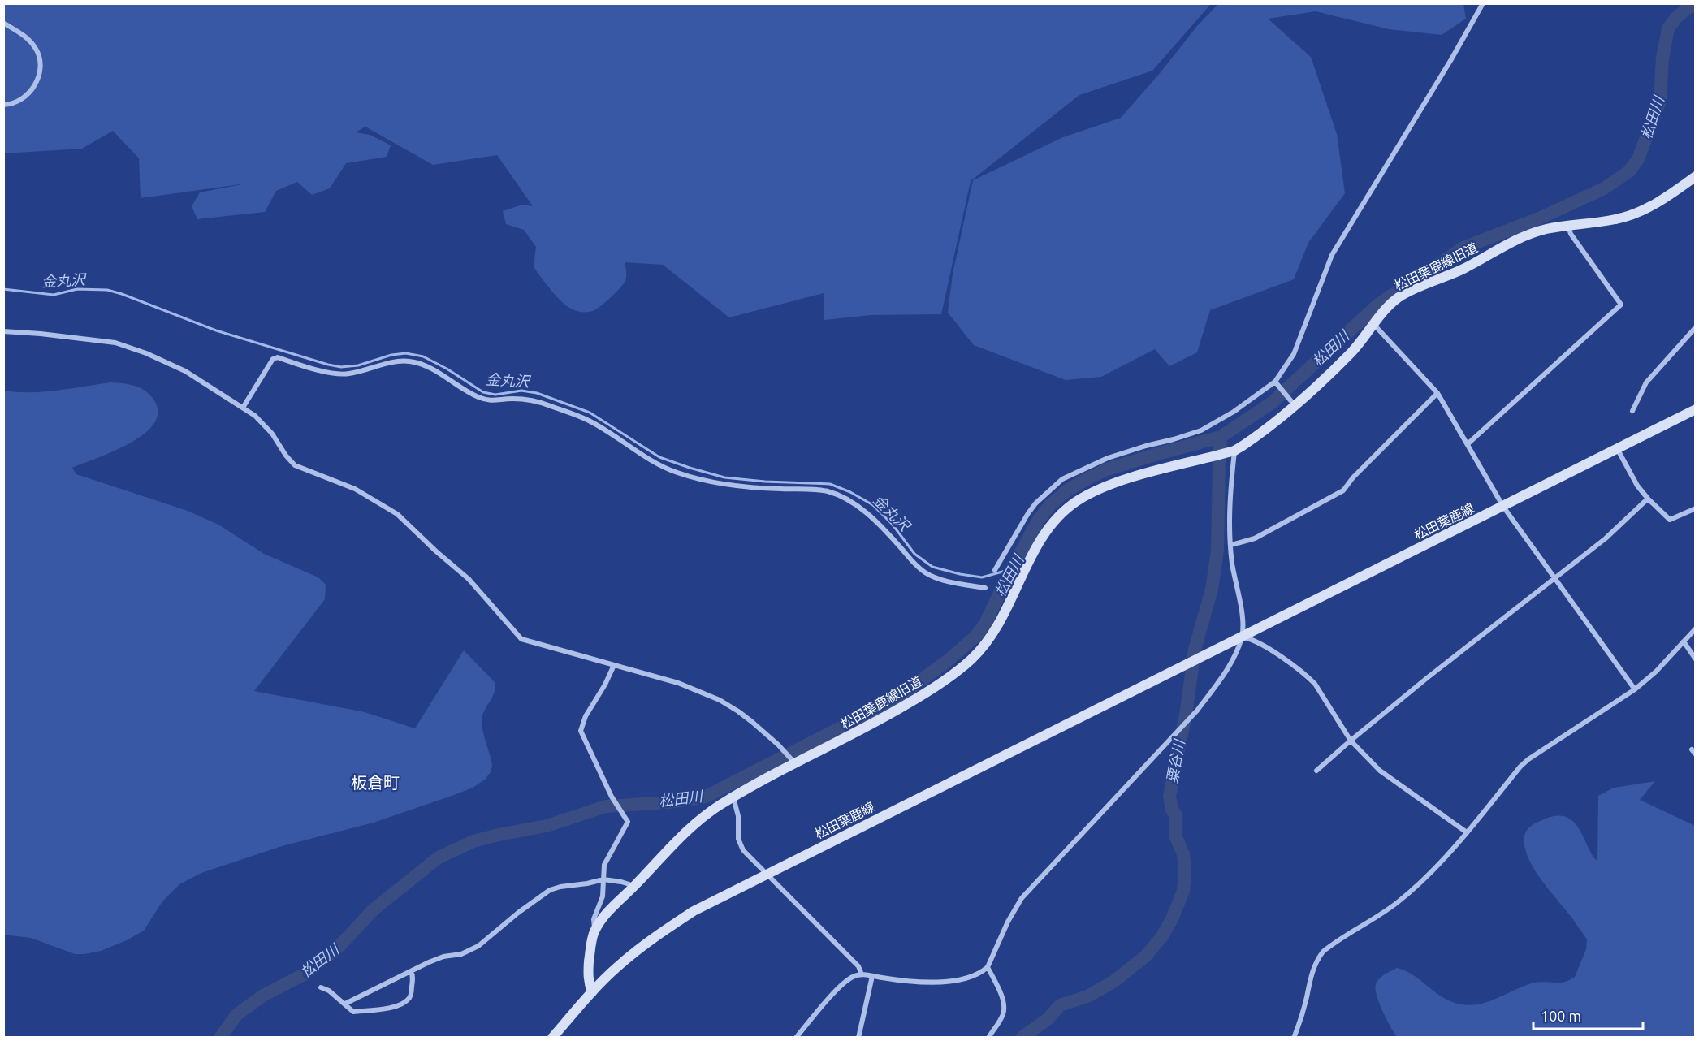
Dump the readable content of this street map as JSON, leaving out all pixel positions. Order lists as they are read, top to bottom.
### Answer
{
  "streets": {
    "street": ["松田葉鹿線旧道", "松田葉鹿線"]
  },
  "crossings": [
    ["松田葉鹿線旧道", "松田葉鹿線"]
  ],
  "districts": ["板倉町"],
  "water": ["松田川", "金丸沢", "粟谷川"],
  "scale_bar": "100 m"
}
